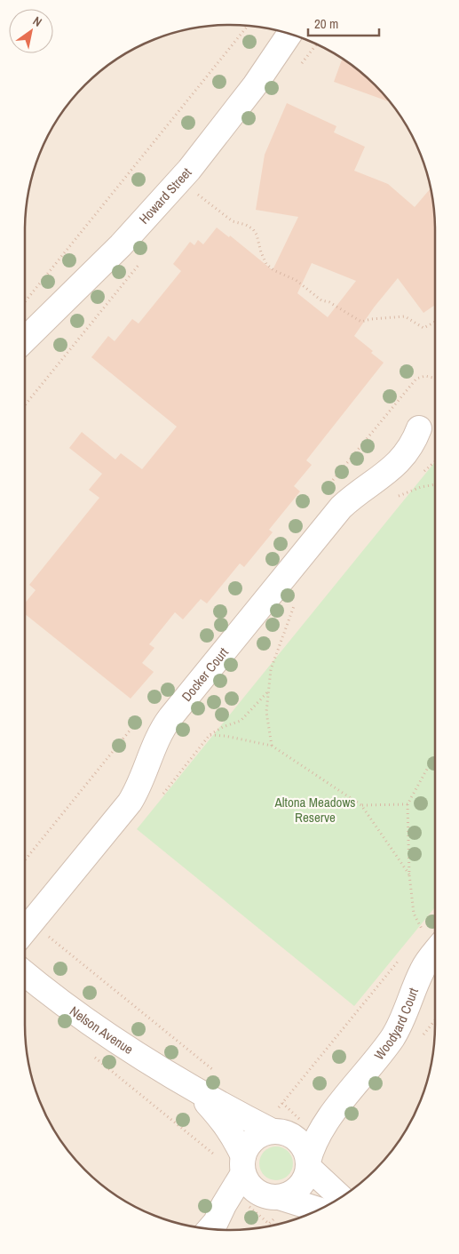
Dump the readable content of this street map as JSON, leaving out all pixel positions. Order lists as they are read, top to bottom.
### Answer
{
  "streets": {
    "street": [
      "Howard Street",
      "Docker Court",
      "Woodyard Court",
      "Nelson Avenue"
    ]
  },
  "crossings": [
    ["Woodyard Court", "Nelson Avenue"]
  ],
  "parks": ["Altona Meadows Reserve"],
  "scale_bar": "20 m",
  "north": "top right"
}
